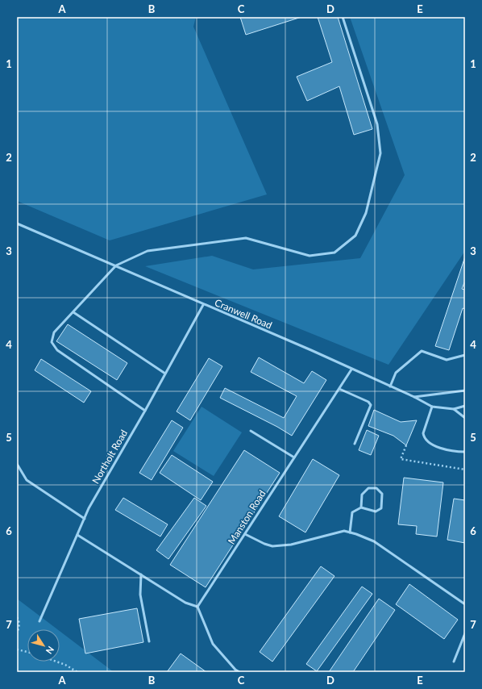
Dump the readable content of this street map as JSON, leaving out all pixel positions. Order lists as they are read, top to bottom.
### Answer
{
  "streets": {
    "lane": ["Cranwell Road", "Northolt Road", "Manston Road"]
  },
  "crossings": [
    ["Cranwell Road", "Northolt Road"],
    ["Cranwell Road", "Manston Road"]
  ],
  "north": "bottom right",
  "grid": {
    "columns": [
      "A",
      "B",
      "C",
      "D",
      "E"
    ],
    "rows": [
      "1",
      "2",
      "3",
      "4",
      "5",
      "6",
      "7"
    ]
  }
}
